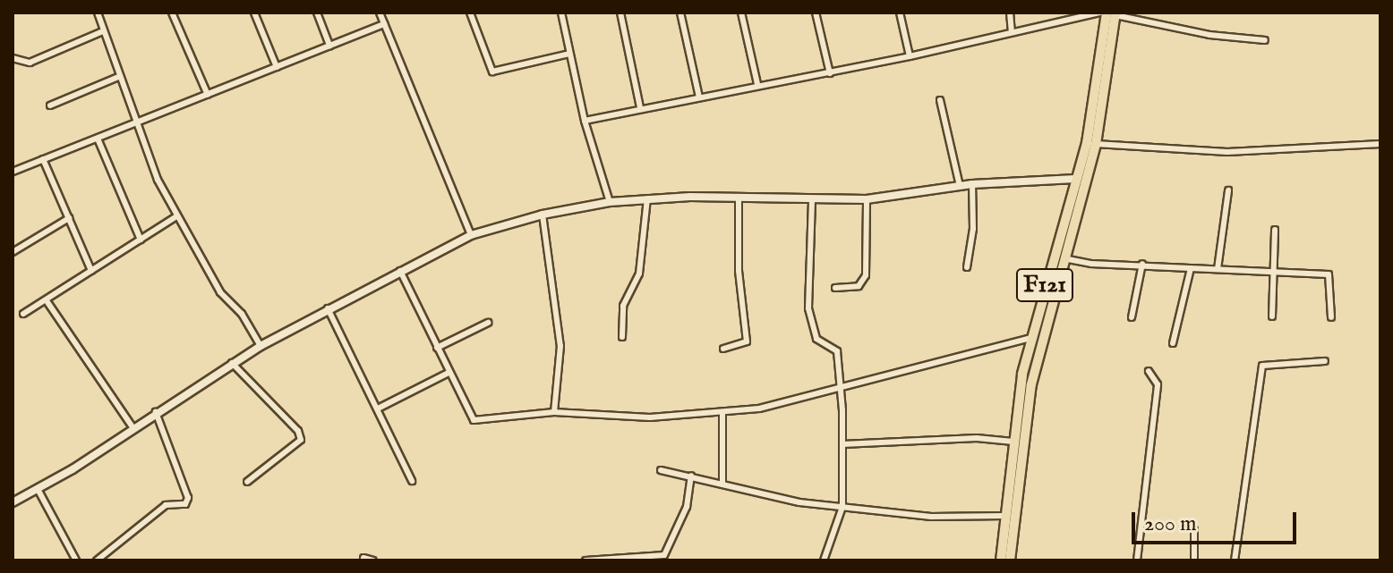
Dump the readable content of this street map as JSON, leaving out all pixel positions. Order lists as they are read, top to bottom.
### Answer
{
  "streets": {
    "main road": ["F121"]
  },
  "scale_bar": "200 m"
}
